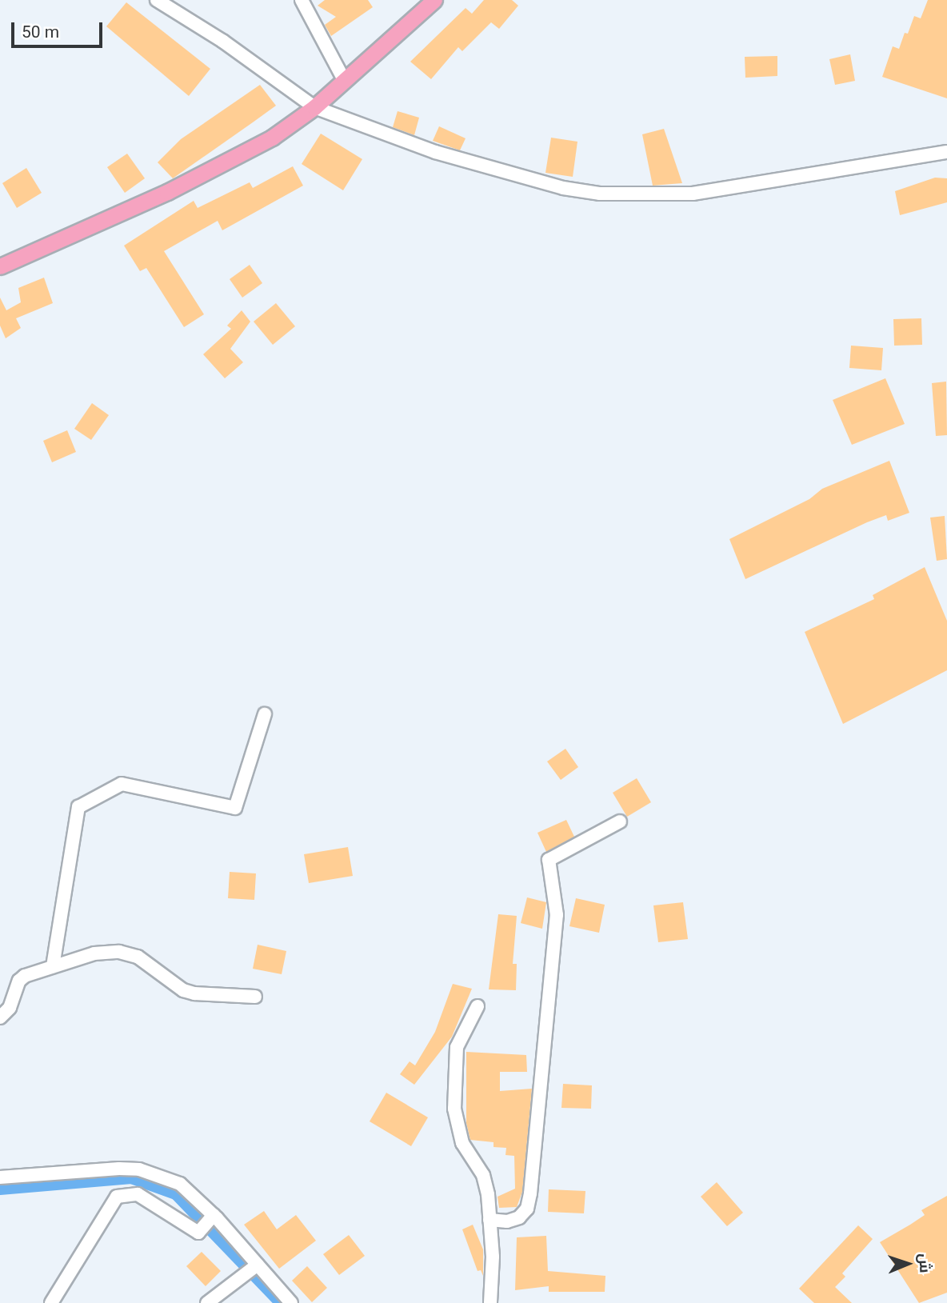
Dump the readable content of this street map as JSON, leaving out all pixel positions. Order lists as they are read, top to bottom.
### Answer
{
  "scale_bar": "50 m",
  "north": "right"
}
